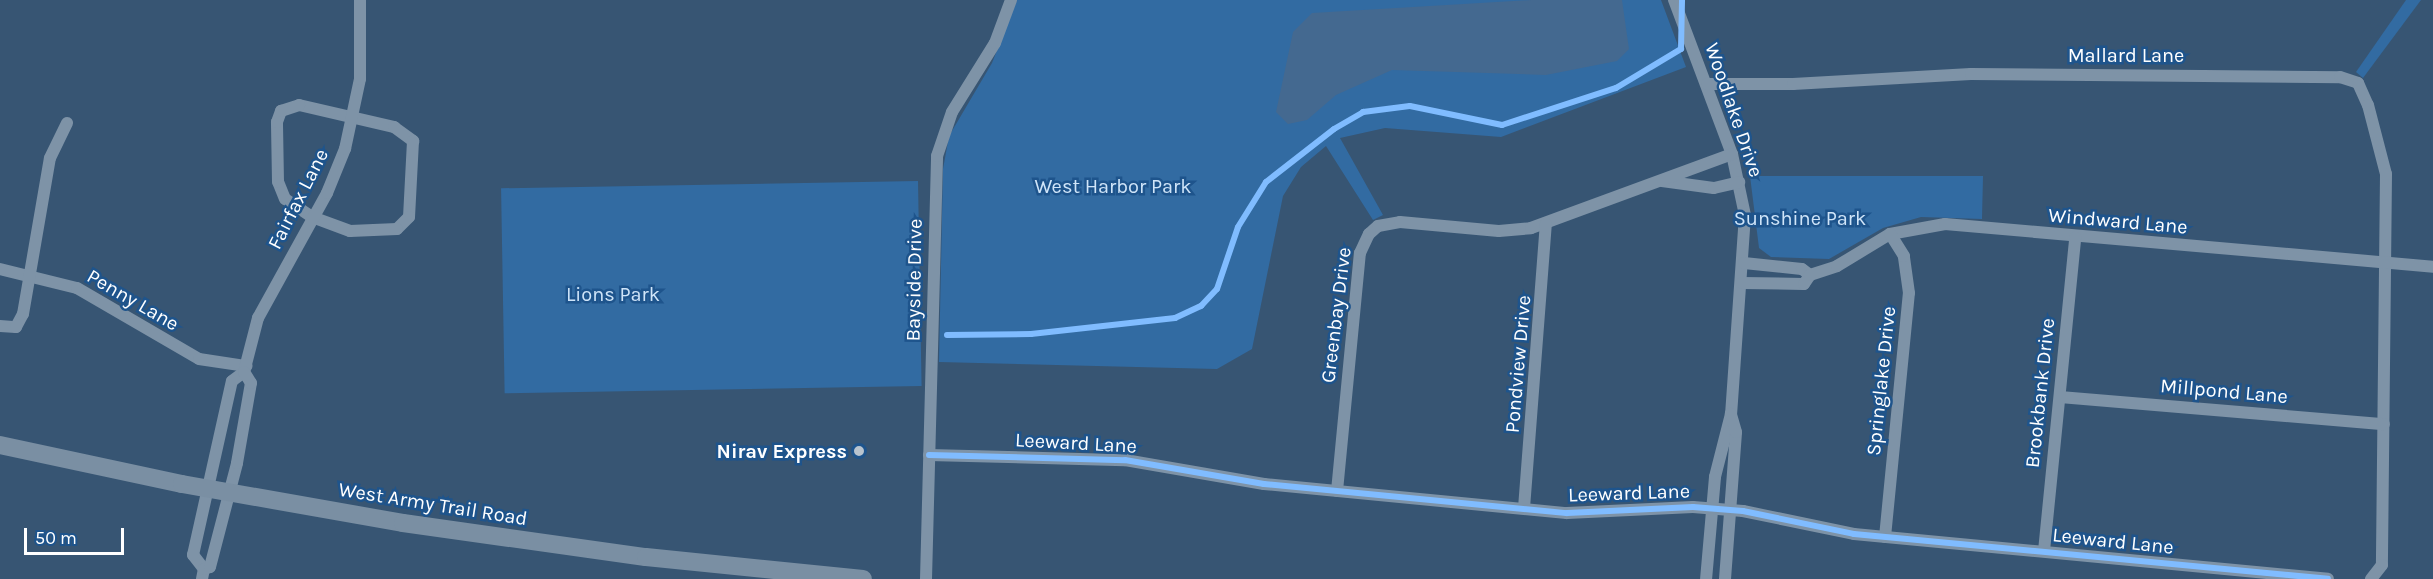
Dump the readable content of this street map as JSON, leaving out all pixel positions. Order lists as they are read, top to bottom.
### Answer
{
  "streets": {
    "main road": ["West Army Trail Road"],
    "street": [
      "Mallard Lane",
      "Woodlake Drive",
      "Fairfax Lane",
      "Windward Lane",
      "Bayside Drive",
      "Penny Lane",
      "Greenbay Drive",
      "Pondview Drive",
      "Springlake Drive",
      "Millpond Lane",
      "Brookbank Drive",
      "Leeward Lane"
    ]
  },
  "crossings": [
    ["Mallard Lane", "Woodlake Drive"],
    ["Mallard Lane", "Windward Lane"],
    ["Woodlake Drive", "Windward Lane"],
    ["Woodlake Drive", "Greenbay Drive"],
    ["Woodlake Drive", "Leeward Lane"],
    ["Fairfax Lane", "Penny Lane"],
    ["Fairfax Lane", "West Army Trail Road"],
    ["Windward Lane", "Springlake Drive"],
    ["Windward Lane", "Brookbank Drive"],
    ["Bayside Drive", "Leeward Lane"],
    ["Greenbay Drive", "Pondview Drive"],
    ["Greenbay Drive", "Leeward Lane"],
    ["Pondview Drive", "Leeward Lane"],
    ["Springlake Drive", "Leeward Lane"],
    ["Millpond Lane", "Brookbank Drive"],
    ["Brookbank Drive", "Leeward Lane"]
  ],
  "parks": ["West Harbor Park", "Sunshine Park", "Lions Park"],
  "places": ["Nirav Express"],
  "scale_bar": "50 m"
}
